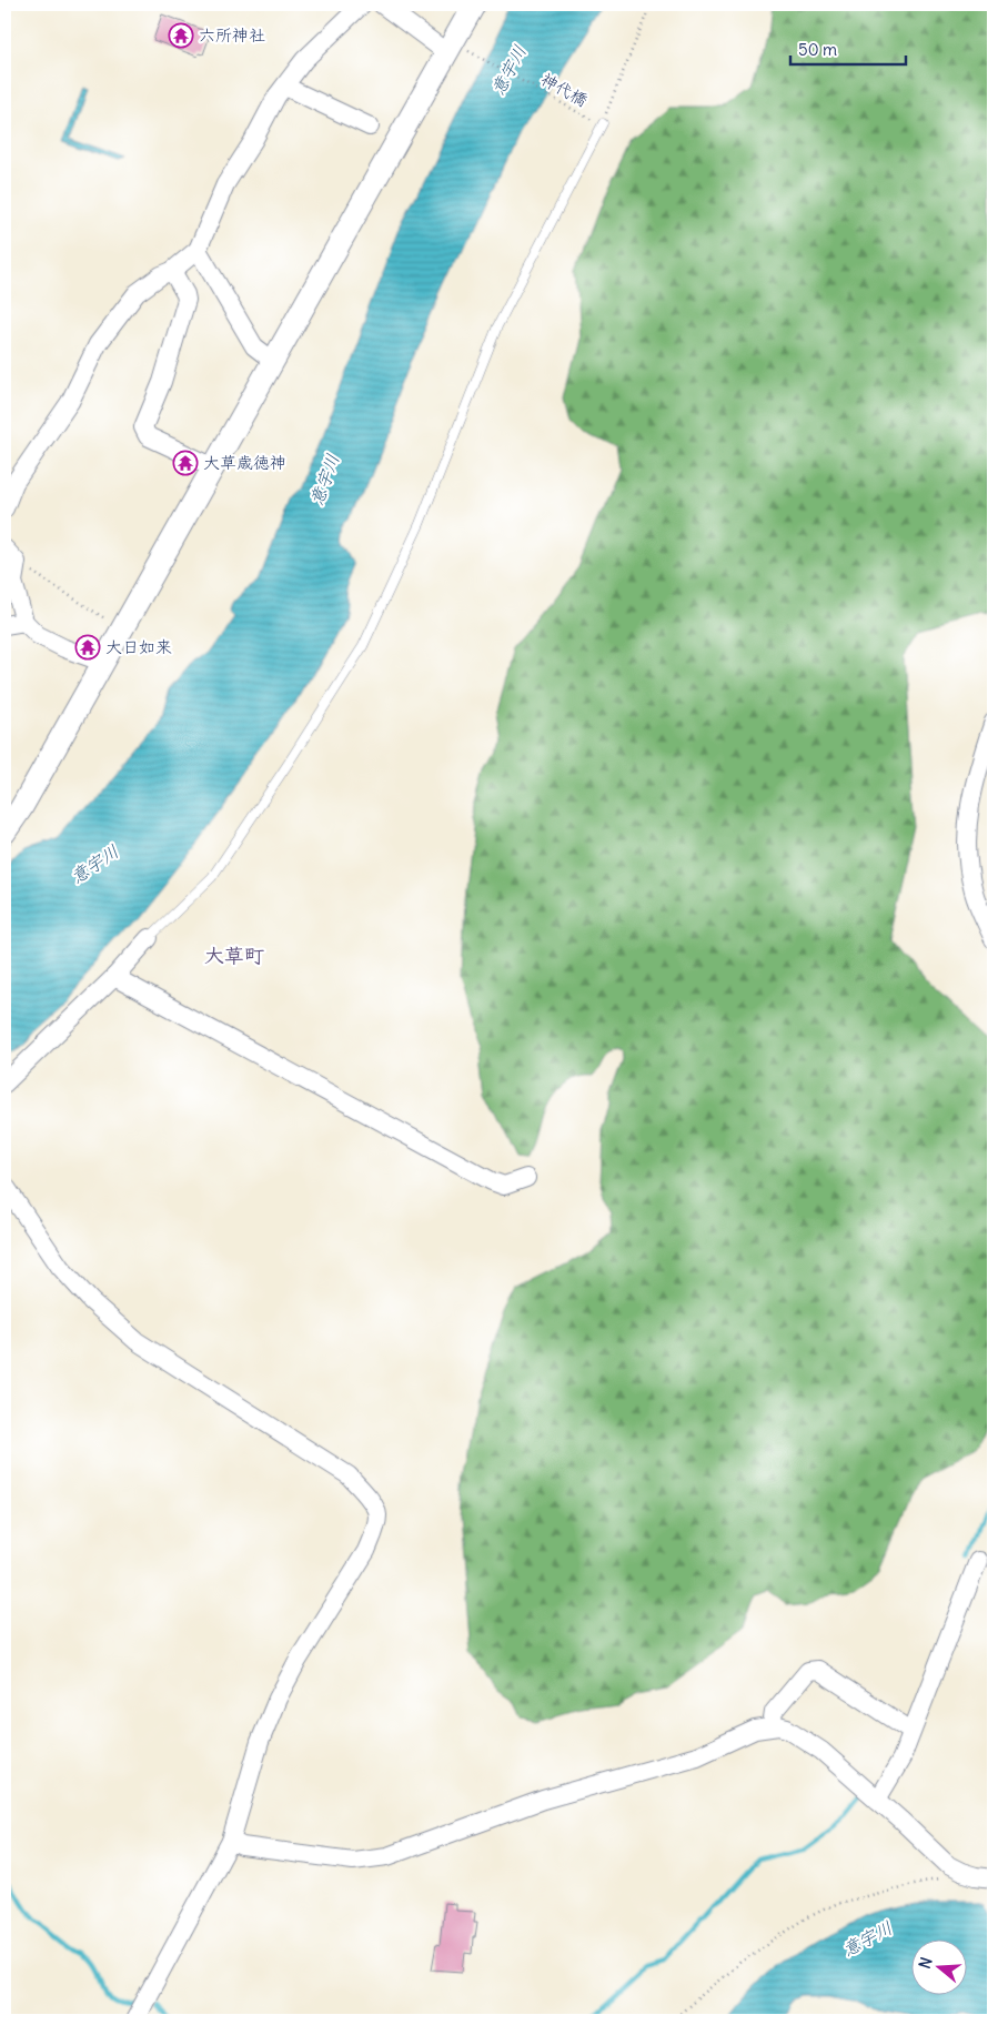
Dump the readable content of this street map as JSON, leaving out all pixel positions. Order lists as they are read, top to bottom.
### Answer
{
  "streets": {
    "path": ["神代橋"]
  },
  "districts": ["大草町"],
  "water": ["意宇川"],
  "places": {
    "temple": ["六所神社", "大草歳徳神", "大日如来"]
  },
  "scale_bar": "50 m",
  "north": "left"
}
